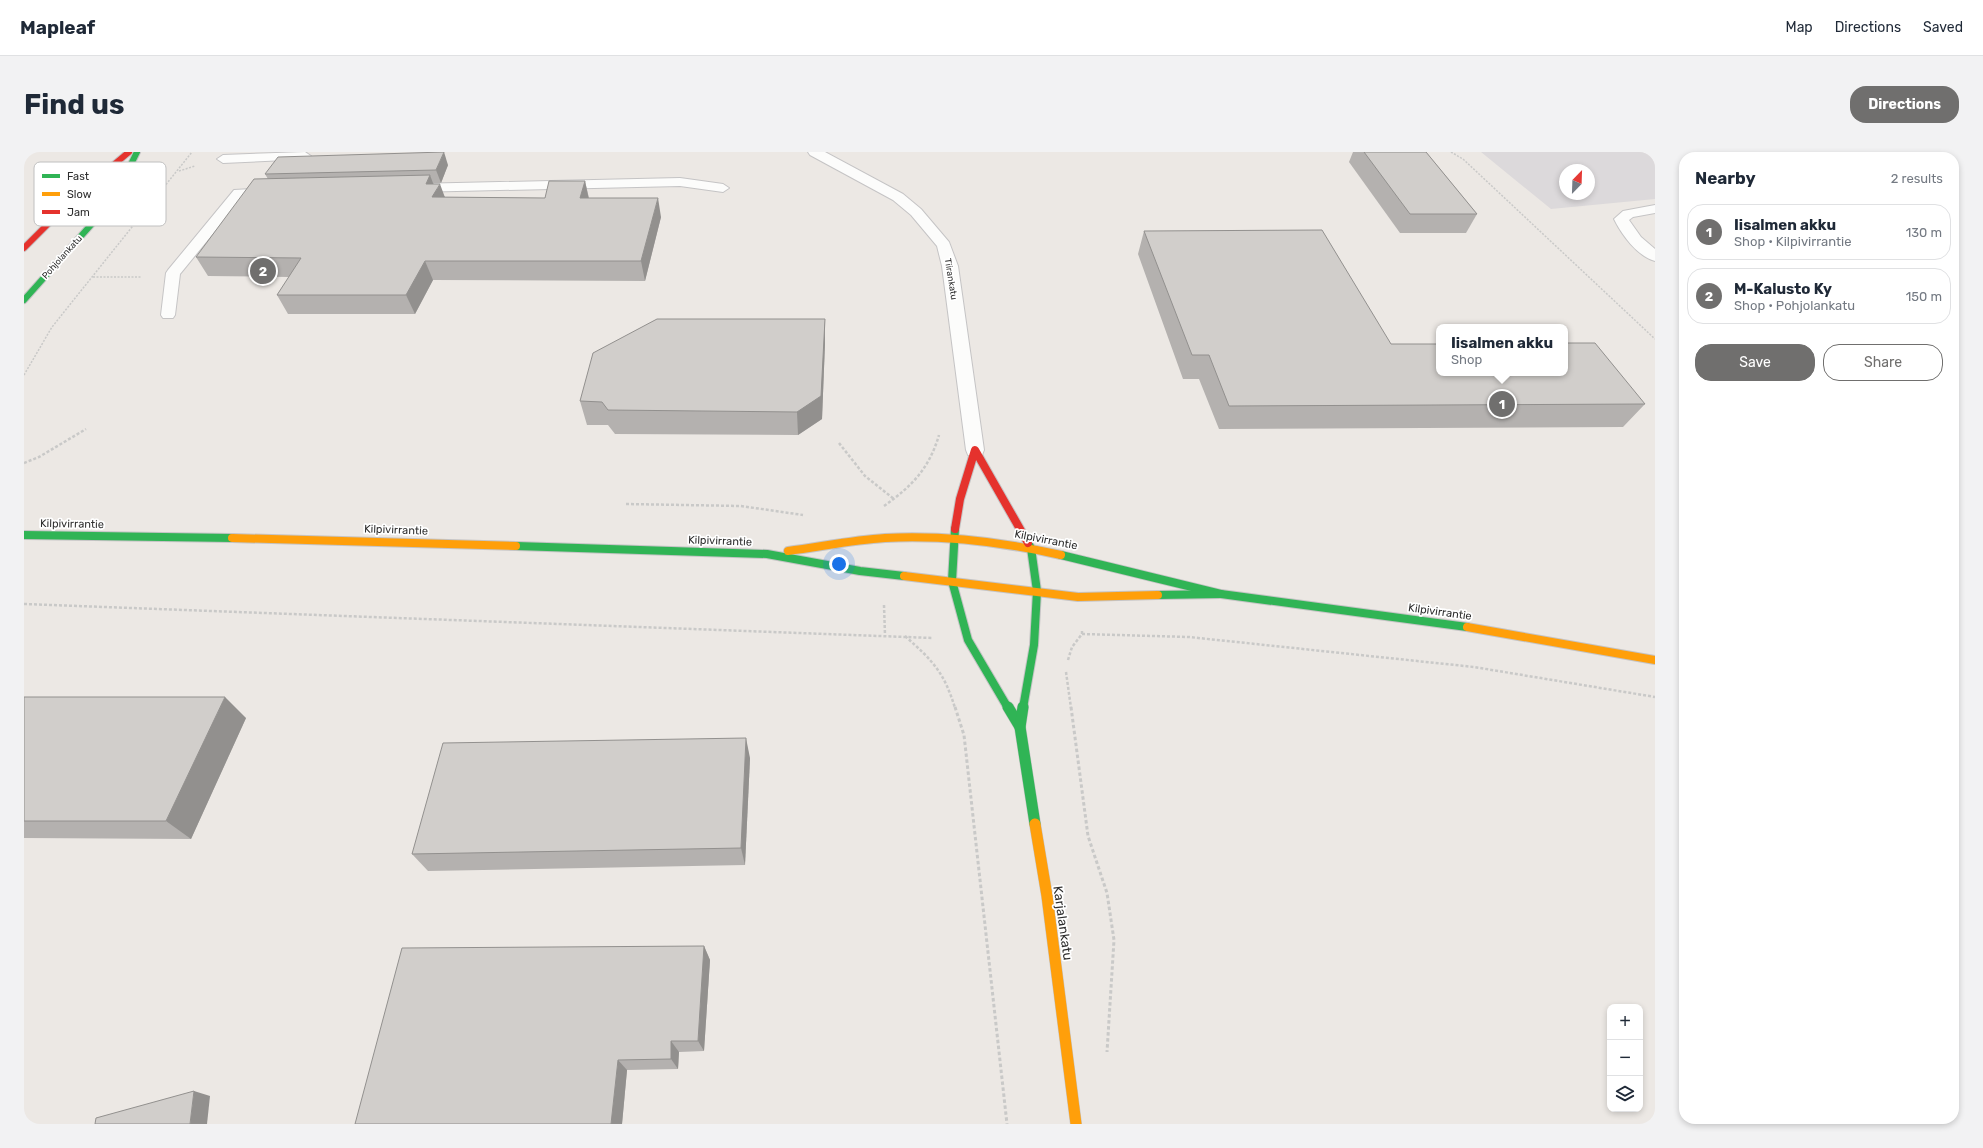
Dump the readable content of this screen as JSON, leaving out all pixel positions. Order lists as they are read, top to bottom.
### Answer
{
  "streets": {
    "street": [
      "Pohjolankatu",
      "Tiirankatu",
      "Kilpivirrantie",
      "Karjalankatu"
    ]
  },
  "crossings": [
    ["Tiirankatu", "Kilpivirrantie"],
    ["Tiirankatu", "Karjalankatu"],
    ["Kilpivirrantie", "Karjalankatu"]
  ],
  "legend": ["Fast", "Slow", "Jam"],
  "north": "top right",
  "page": {
    "header": "Mapleaf",
    "nav": ["Map", "Directions", "Saved"],
    "buttons": [
      "Directions",
      ["Save", "Share"]
    ],
    "title": "Find us",
    "heading": ["Nearby", "2 results"],
    "list": [
      {
        "mark": "1",
        "name": "Iisalmen akku",
        "note": "Shop · Kilpivirrantie",
        "value": "130 m"
      },
      {
        "mark": "2",
        "name": "M-Kalusto Ky",
        "note": "Shop · Pohjolankatu",
        "value": "150 m"
      }
    ],
    "pins": ["2", "1"],
    "popup": ["Iisalmen akku", "Shop"],
    "map_buttons": ["+", "−"]
  }
}
